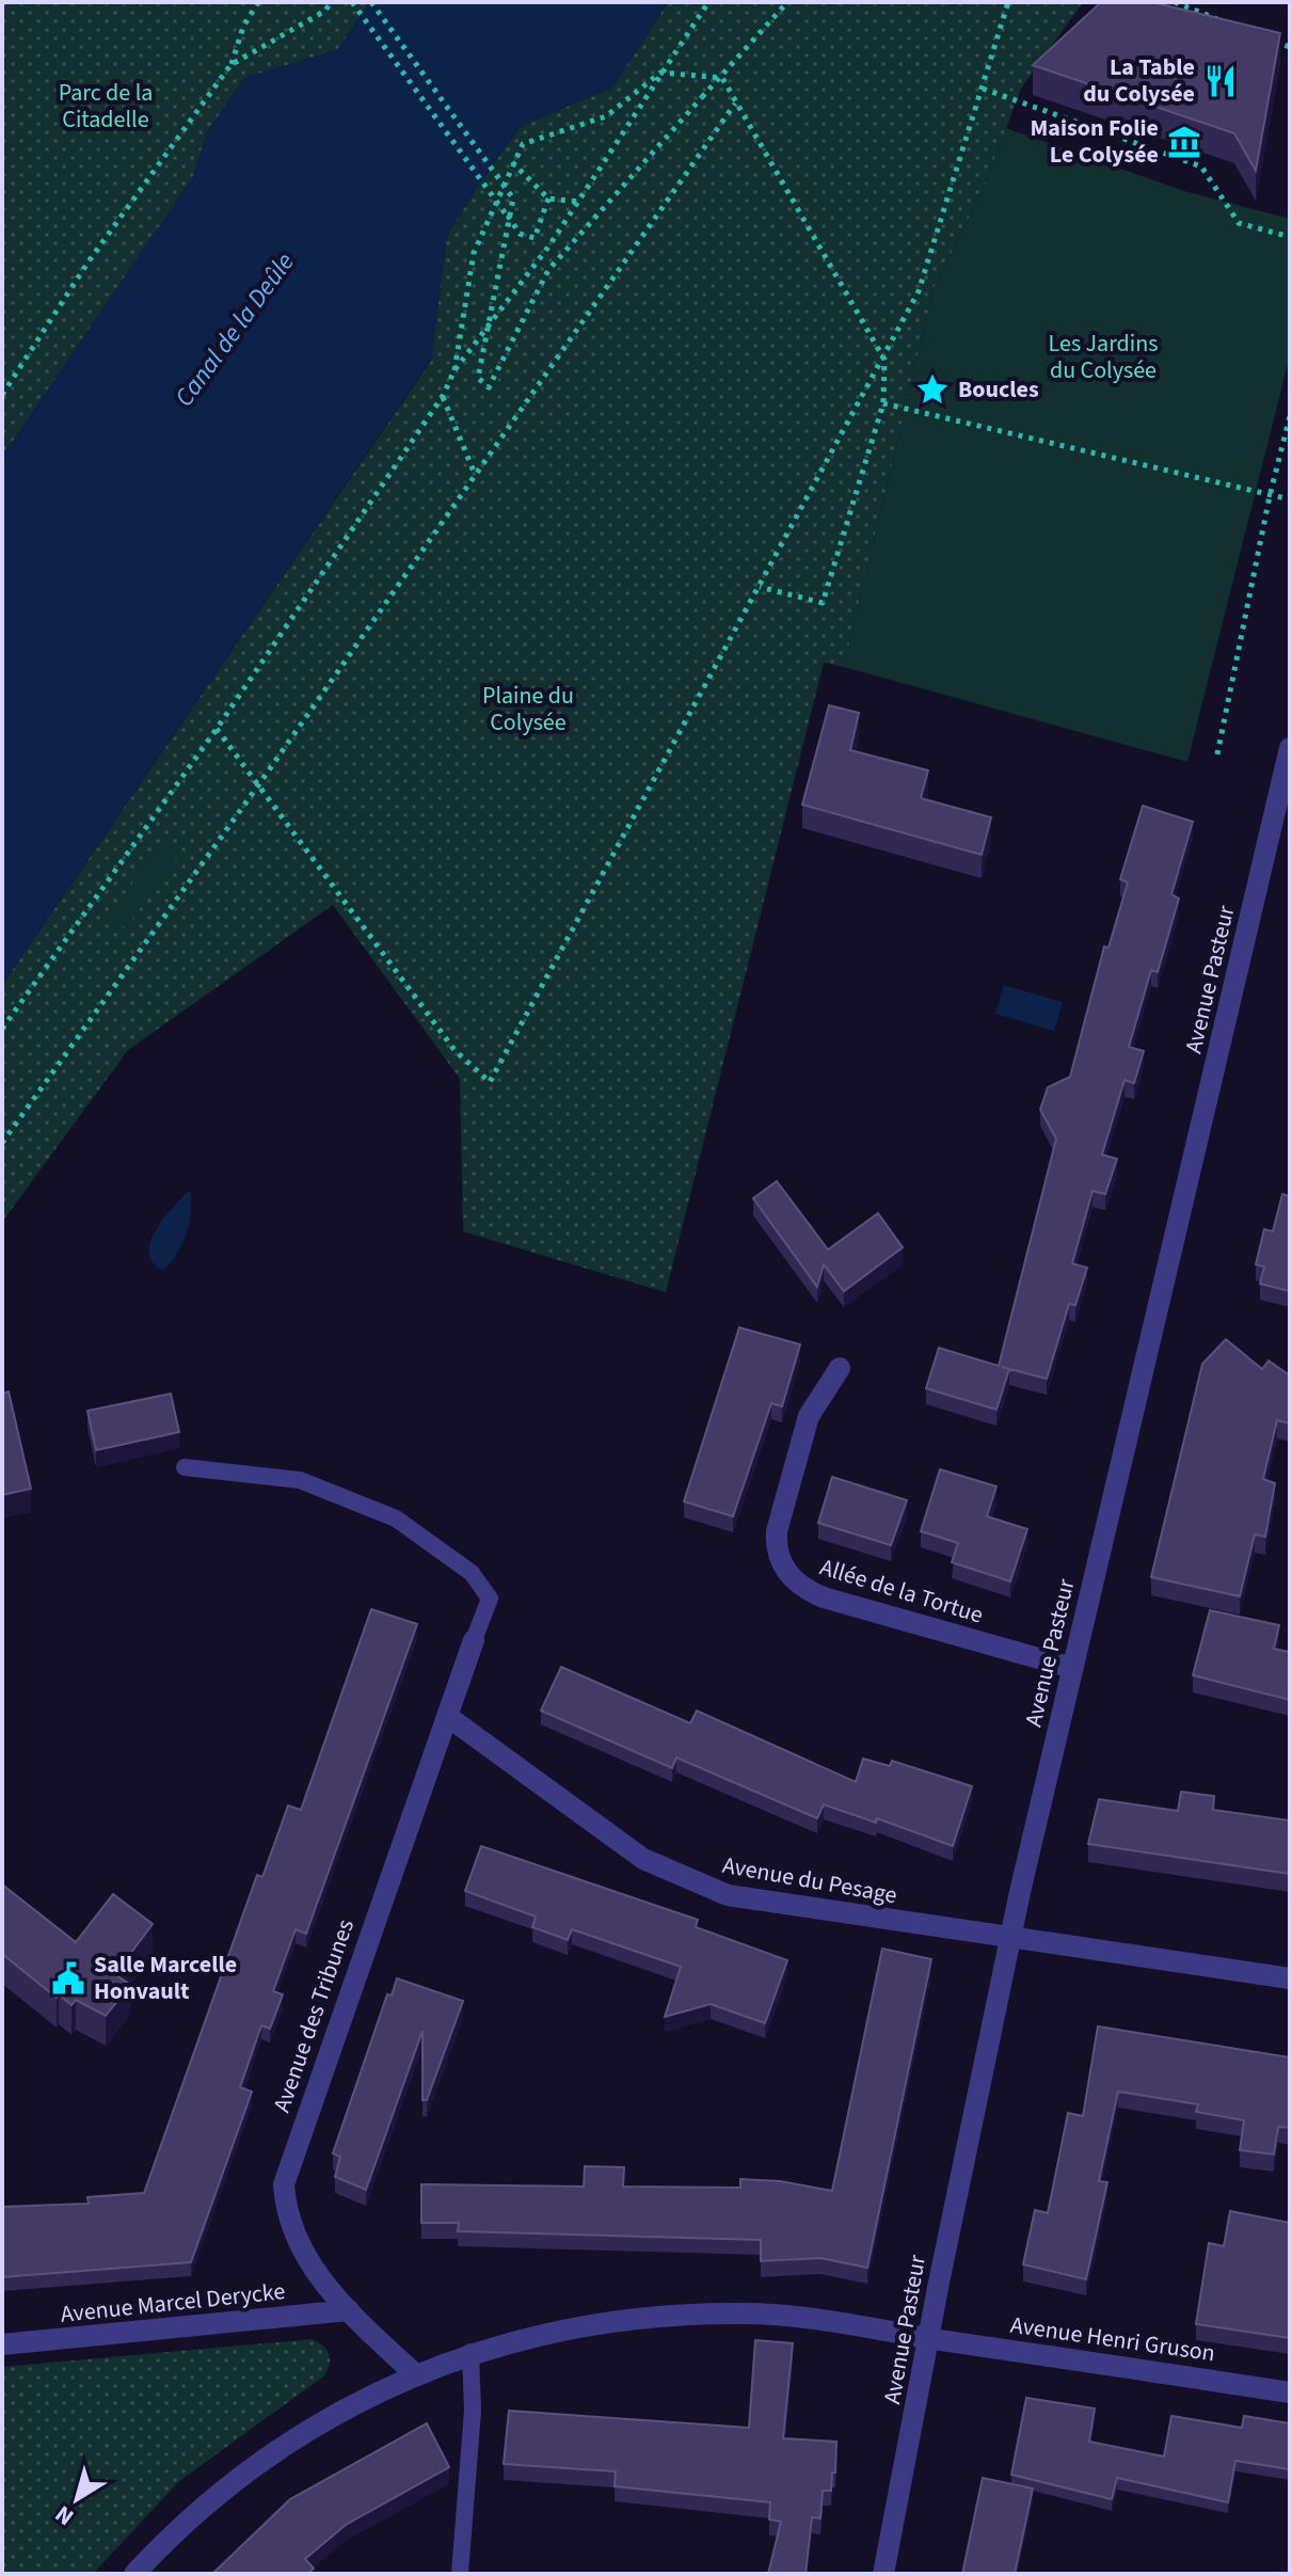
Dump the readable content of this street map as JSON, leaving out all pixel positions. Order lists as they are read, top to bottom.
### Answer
{
  "streets": {
    "street": [
      "Avenue Pasteur",
      "Allée de la Tortue",
      "Avenue du Pesage",
      "Avenue des Tribunes",
      "Avenue Marcel Derycke",
      "Avenue Henri Gruson"
    ]
  },
  "crossings": [
    ["Avenue Pasteur", "Allée de la Tortue"],
    ["Avenue Pasteur", "Avenue du Pesage"],
    ["Avenue Pasteur", "Avenue Henri Gruson"],
    ["Avenue du Pesage", "Avenue des Tribunes"],
    ["Avenue des Tribunes", "Avenue Marcel Derycke"],
    ["Avenue des Tribunes", "Avenue Henri Gruson"]
  ],
  "water": ["Canal de la Deûle"],
  "parks": ["Parc de la Citadelle", "Les Jardins du Colysée", "Plaine du Colysée"],
  "places": {
    "restaurant": ["La Table du Colysée"],
    "museum": ["Maison Folie Le Colysée"],
    "place": ["Boucles"],
    "public building": ["Salle Marcelle Honvault"]
  },
  "north": "bottom left"
}
